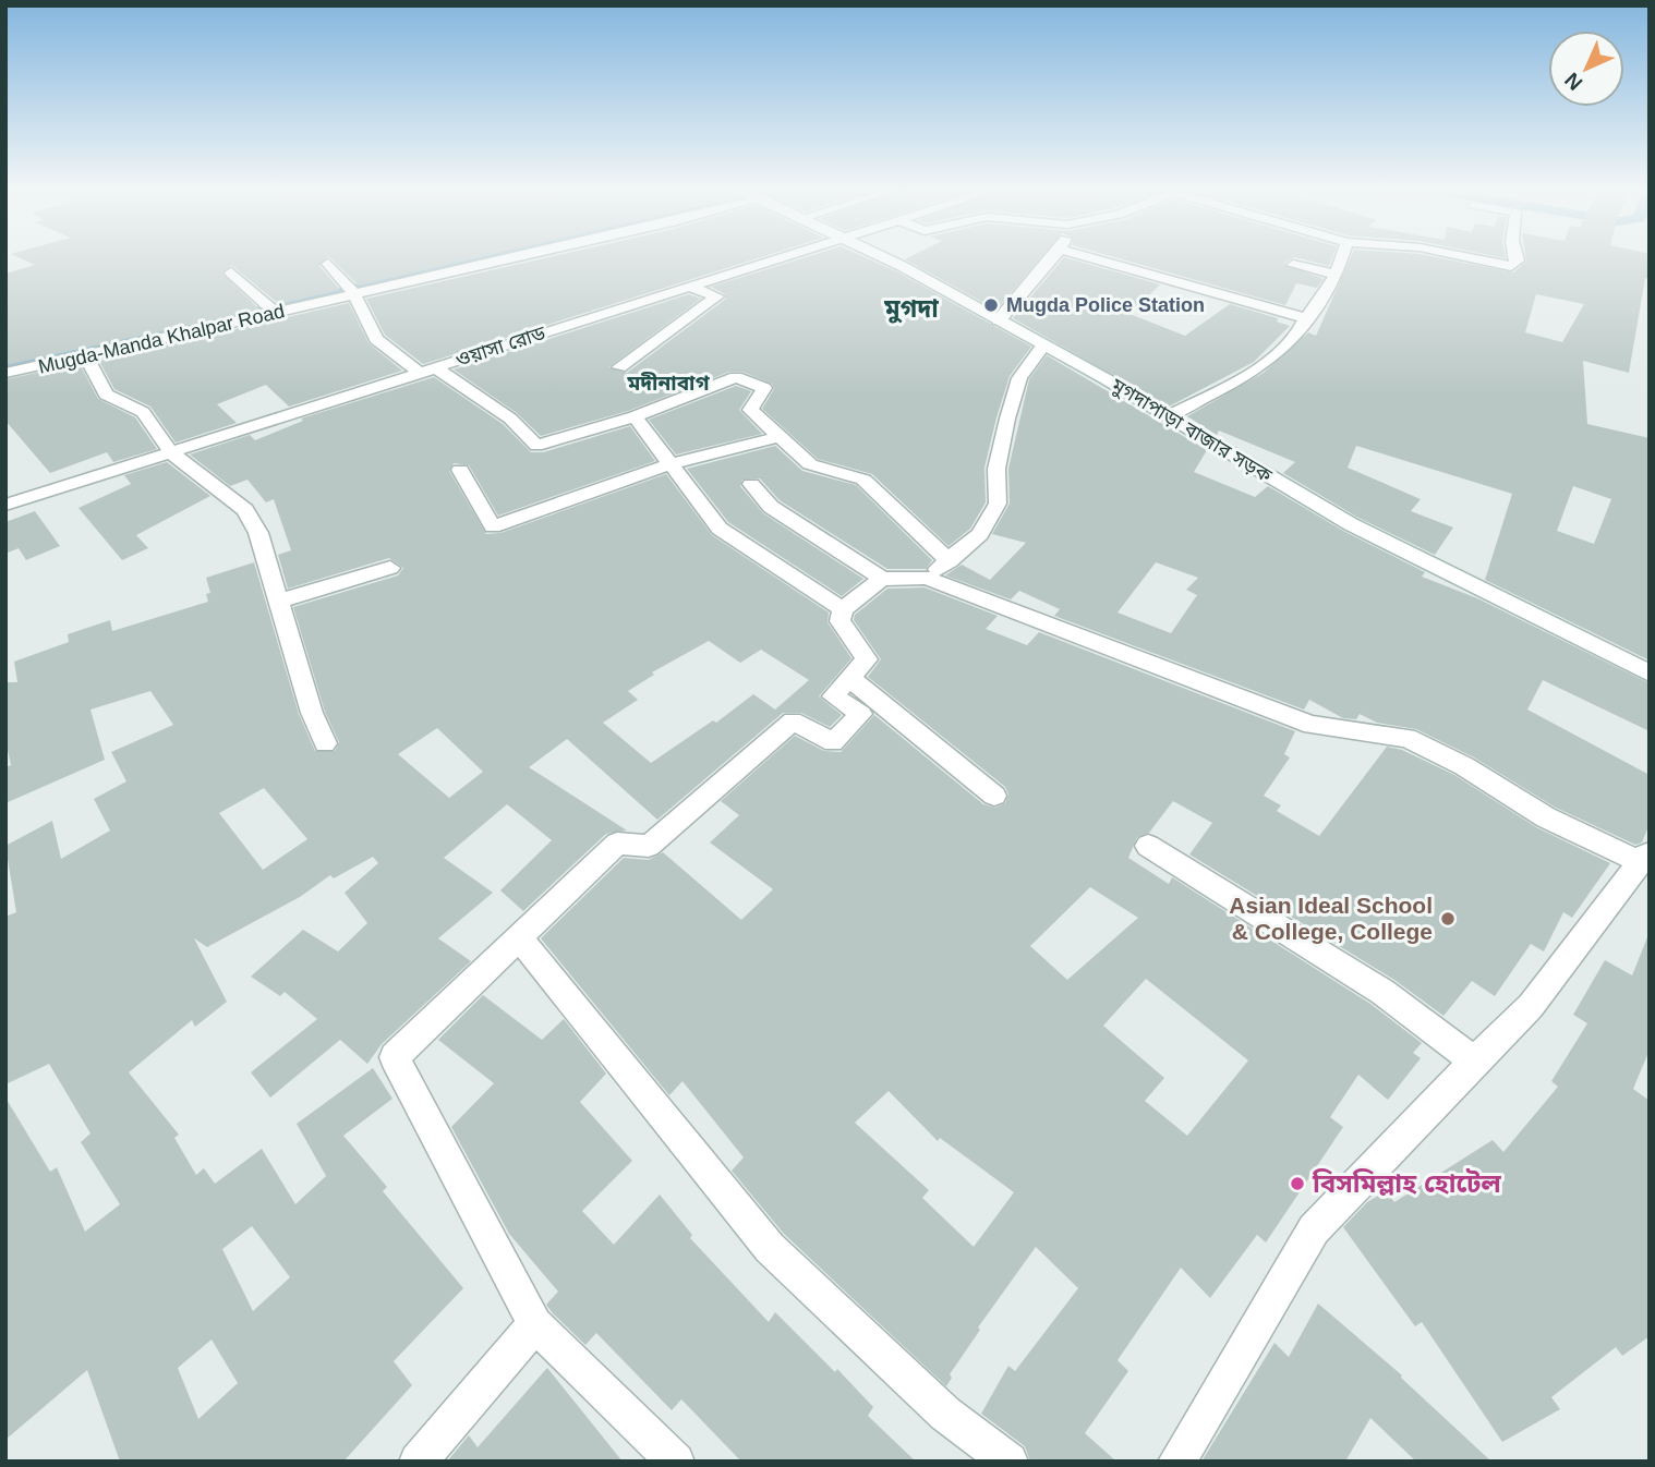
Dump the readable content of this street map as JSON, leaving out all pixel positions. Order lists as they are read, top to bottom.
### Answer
{
  "streets": {
    "street": ["Mugda-Manda Khalpar Road", "ওয়াসা রোড", "মুগদাপাড়া বাজার সড়ক"]
  },
  "districts": ["মুগদা", "মদীনাবাগ"],
  "places": ["Mugda Police Station", "Asian Ideal School & College, College", "বিসমিল্লাহ হোটেল"],
  "north": "bottom left"
}
